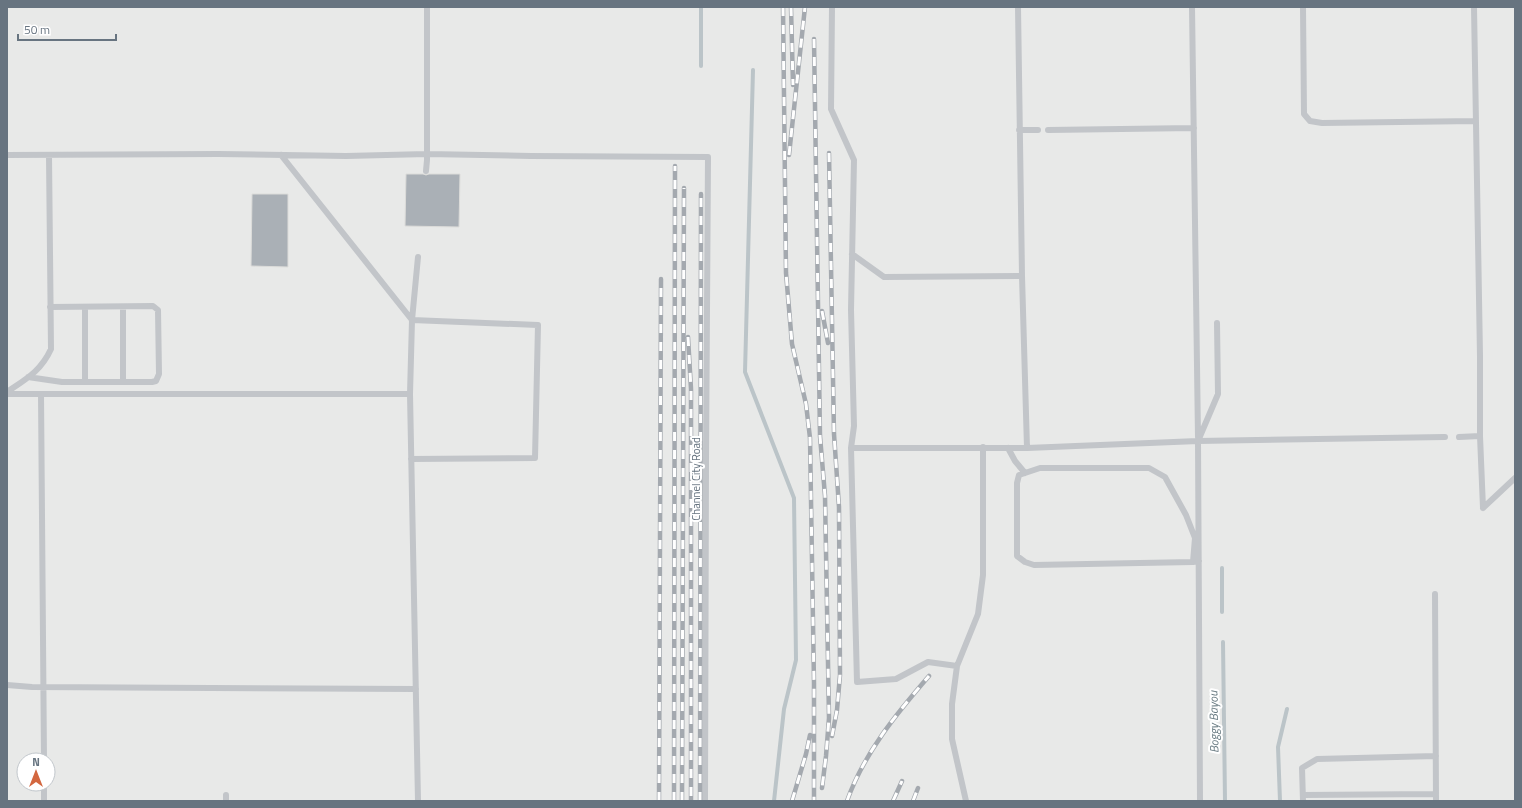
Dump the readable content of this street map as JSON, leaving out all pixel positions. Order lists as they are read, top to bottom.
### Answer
{
  "streets": {
    "lane": ["Channel City Road"]
  },
  "water": ["Boggy Bayou"],
  "scale_bar": "50 m",
  "north": "top"
}
